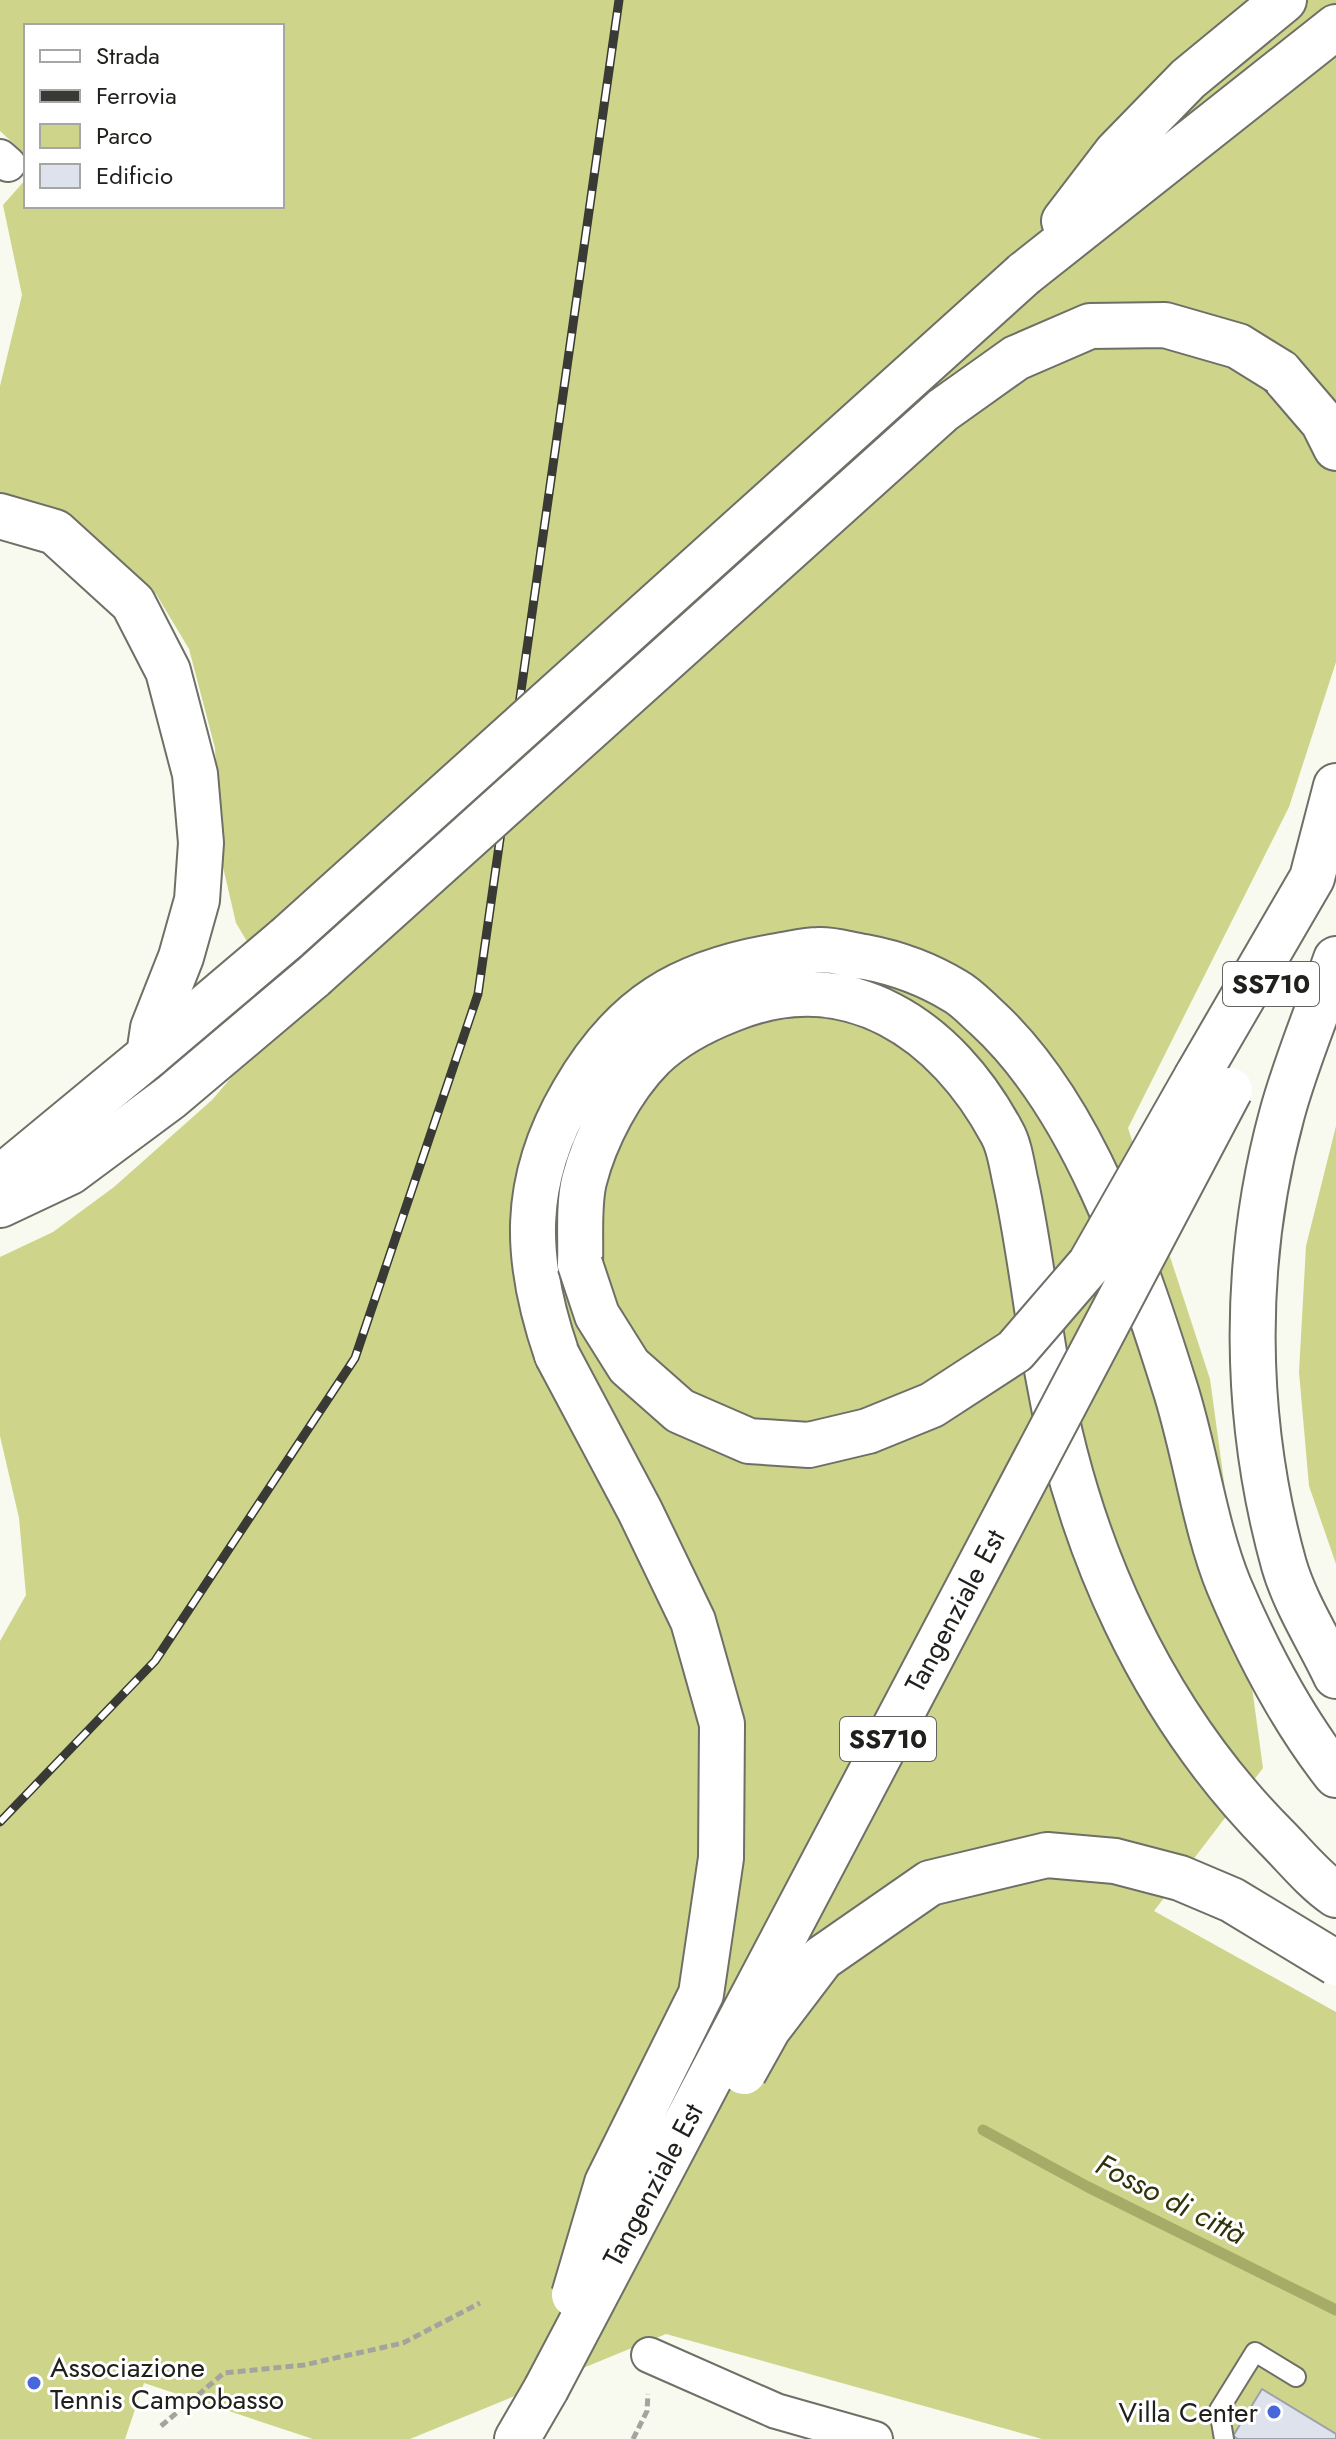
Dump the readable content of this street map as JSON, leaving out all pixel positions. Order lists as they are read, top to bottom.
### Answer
{
  "streets": {
    "main road": ["SS710", "Tangenziale Est"]
  },
  "water": ["Fosso di città"],
  "places": ["Associazione Tennis Campobasso", "Villa Center"],
  "legend": [
    "Strada",
    "Ferrovia",
    "Parco",
    "Edificio"
  ]
}
